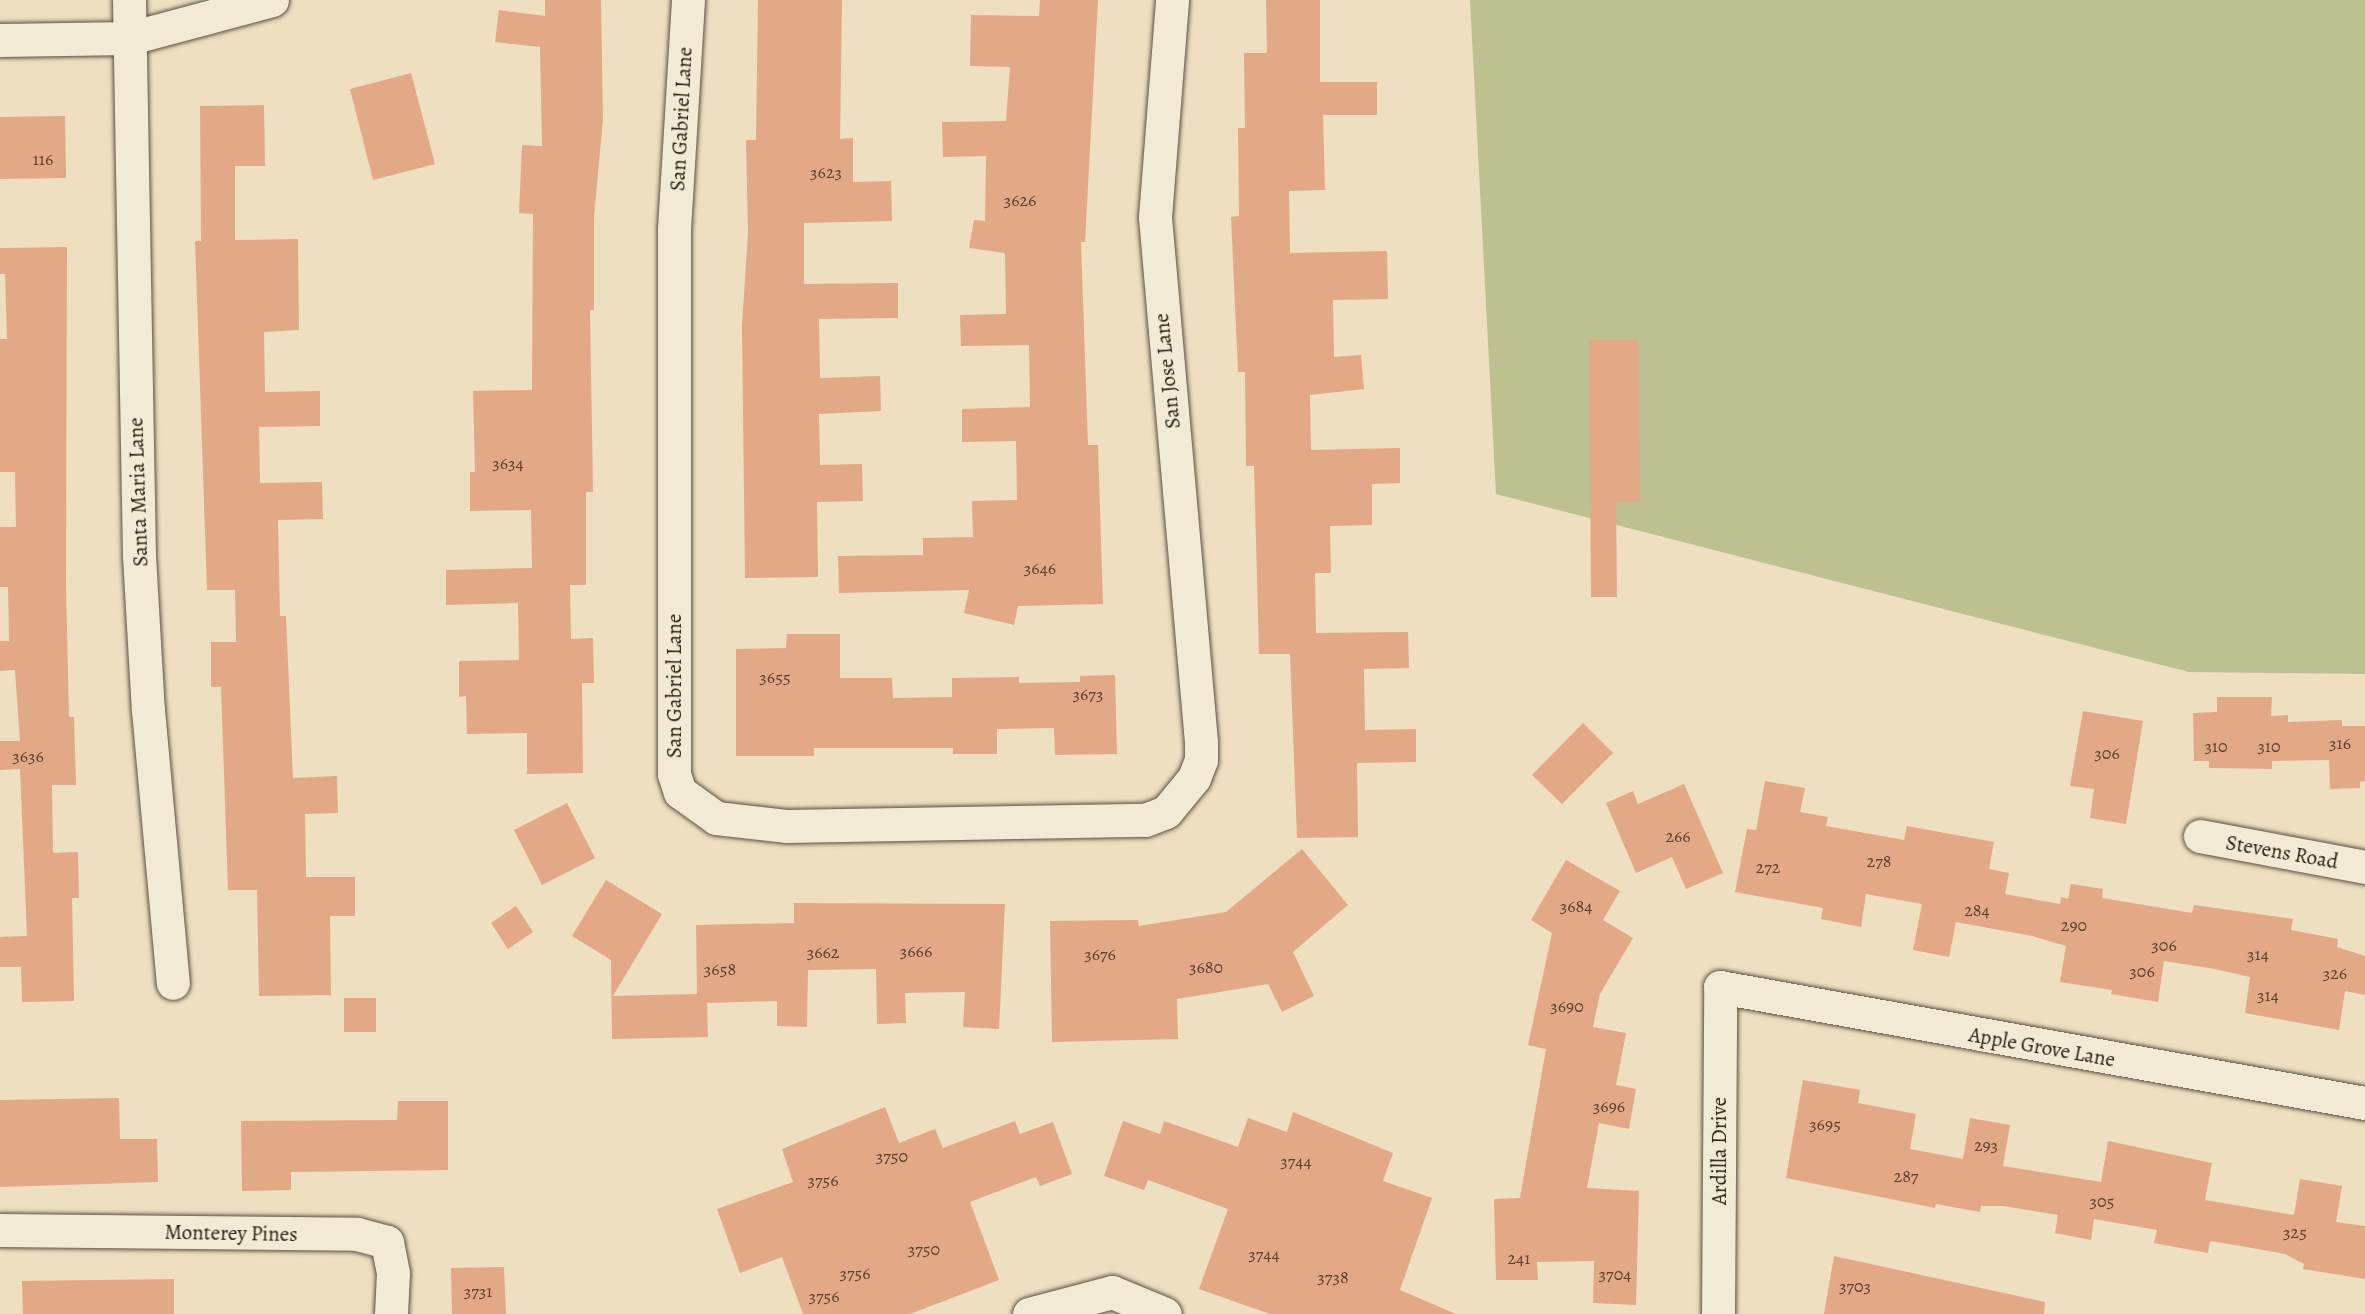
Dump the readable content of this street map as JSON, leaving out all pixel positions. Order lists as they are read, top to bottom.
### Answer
{
  "streets": {
    "street": [
      "San Gabriel Lane",
      "San Jose Lane",
      "Santa Maria Lane",
      "Stevens Road",
      "Apple Grove Lane",
      "Ardilla Drive",
      "Monterey Pines"
    ]
  },
  "crossings": [
    ["San Gabriel Lane", "San Jose Lane"],
    ["Apple Grove Lane", "Ardilla Drive"]
  ],
  "house_numbers": [
    "116",
    "3623",
    "3626",
    "3634",
    "3646",
    "3655",
    "3673",
    "316",
    "310",
    "310",
    "306",
    "3636",
    "266",
    "278",
    "272",
    "3684",
    "284",
    "290",
    "306",
    "3666",
    "3662",
    "3676",
    "314",
    "3680",
    "3658",
    "306",
    "326",
    "314",
    "3690",
    "3696",
    "3695",
    "293",
    "3750",
    "3744",
    "287",
    "3756",
    "305",
    "325",
    "3750",
    "3744",
    "241",
    "3756",
    "3704",
    "3738",
    "3703",
    "3731",
    "3756"
  ]
}
